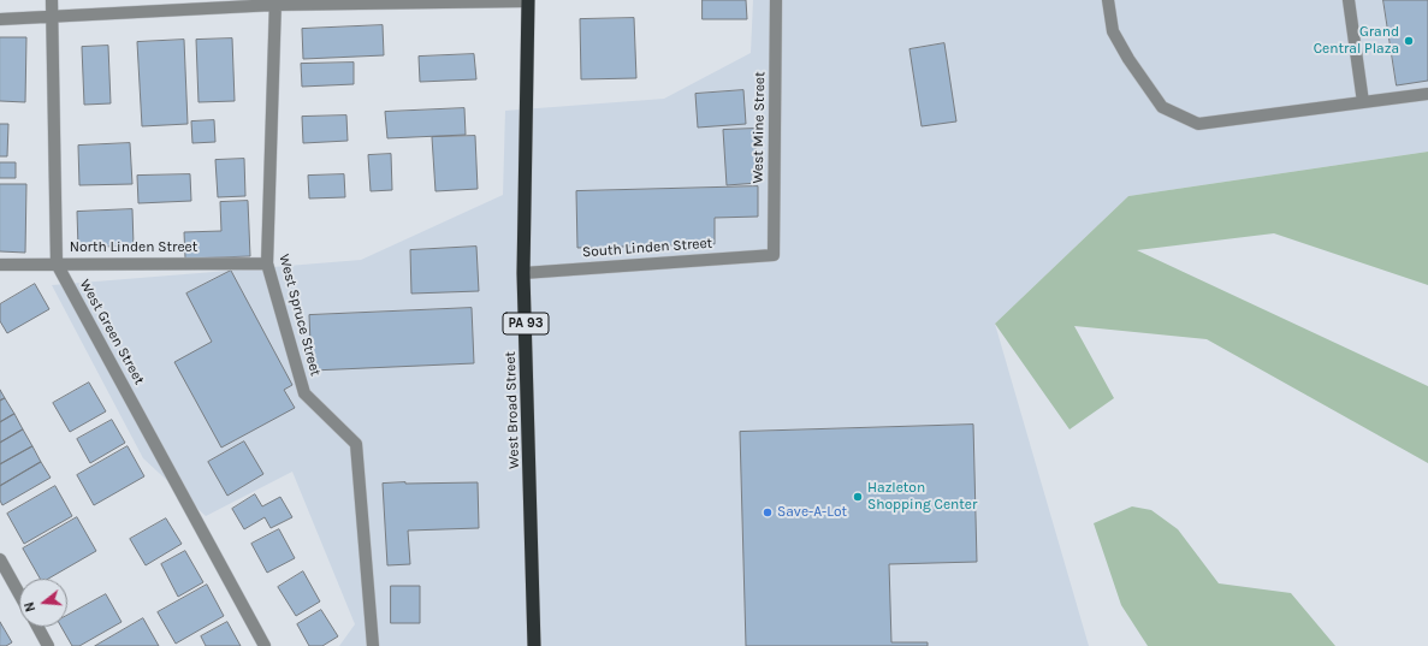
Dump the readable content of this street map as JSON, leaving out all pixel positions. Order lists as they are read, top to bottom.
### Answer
{
  "streets": {
    "highway": ["PA 93", "West Broad Street"],
    "street": [
      "West Mine Street",
      "North Linden Street",
      "South Linden Street",
      "West Spruce Street",
      "West Green Street"
    ]
  },
  "crossings": [
    ["West Mine Street", "South Linden Street"],
    ["North Linden Street", "West Spruce Street"],
    ["North Linden Street", "West Green Street"],
    ["South Linden Street", "West Broad Street"]
  ],
  "places": ["Grand Central Plaza", "Hazleton Shopping Center", "Save-A-Lot"],
  "north": "left"
}
